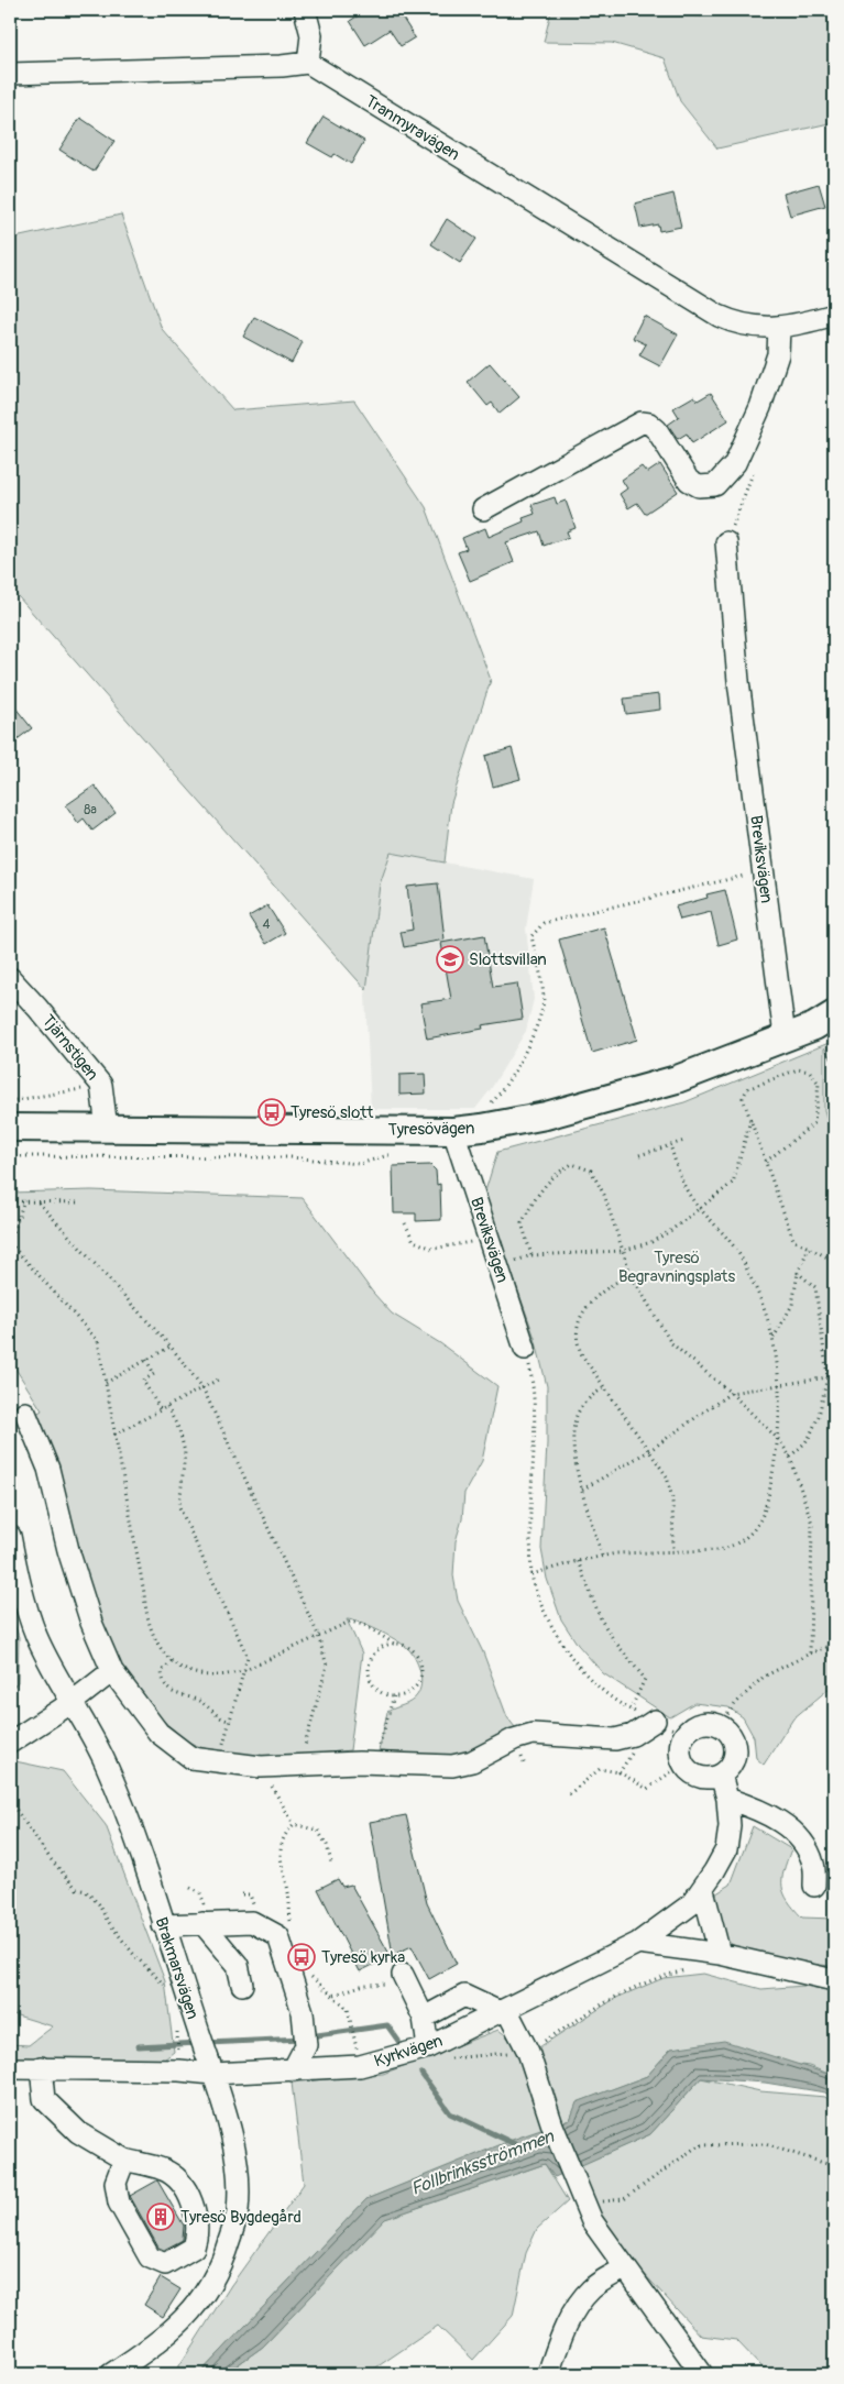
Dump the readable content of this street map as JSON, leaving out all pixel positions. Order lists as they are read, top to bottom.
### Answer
{
  "streets": {
    "main road": ["Tyresövägen"],
    "street": [
      "Tranmyravägen",
      "Breviksvägen",
      "Tjärnstigen",
      "Brakmarsvägen",
      "Kyrkvägen"
    ]
  },
  "crossings": [
    ["Breviksvägen", "Tyresövägen"],
    ["Tjärnstigen", "Tyresövägen"],
    ["Brakmarsvägen", "Kyrkvägen"]
  ],
  "water": ["Follbrinksströmmen"],
  "parks": ["Tyresö Begravningsplats"],
  "places": {
    "school or university": ["Slottsvillan"],
    "bus stop": ["Tyresö slott", "Tyresö kyrka"],
    "building": ["Tyresö Bygdegård"]
  },
  "house_numbers": ["8a", "4"]
}
